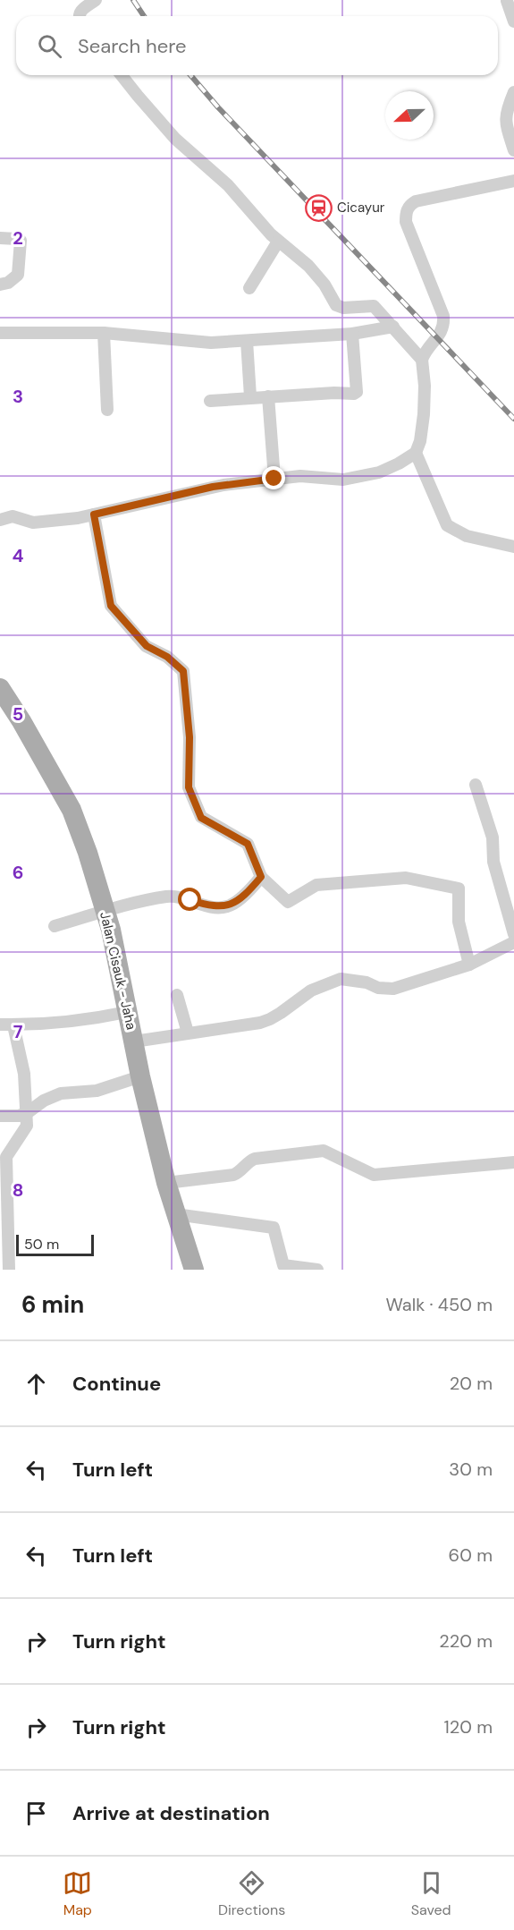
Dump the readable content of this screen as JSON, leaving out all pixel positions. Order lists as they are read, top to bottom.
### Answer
{
  "streets": {
    "main road": ["Jalan Cisauk - Jaha"]
  },
  "places": {
    "station": ["Cicayur"]
  },
  "scale_bar": "50 m",
  "north": "left",
  "page": {
    "search": "Search here",
    "scale": "50 m",
    "heading": ["6 min", "Walk · 450 m"],
    "list": [
      ["Continue", "20 m"],
      ["Turn left", "30 m"],
      ["Turn left", "60 m"],
      ["Turn right", "220 m"],
      ["Turn right", "120 m"],
      "Arrive at destination"
    ],
    "nav": ["Map", "Directions", "Saved"]
  },
  "grid": {
    "rows": [
      "2",
      "3",
      "4",
      "5",
      "6",
      "7",
      "8"
    ]
  }
}
